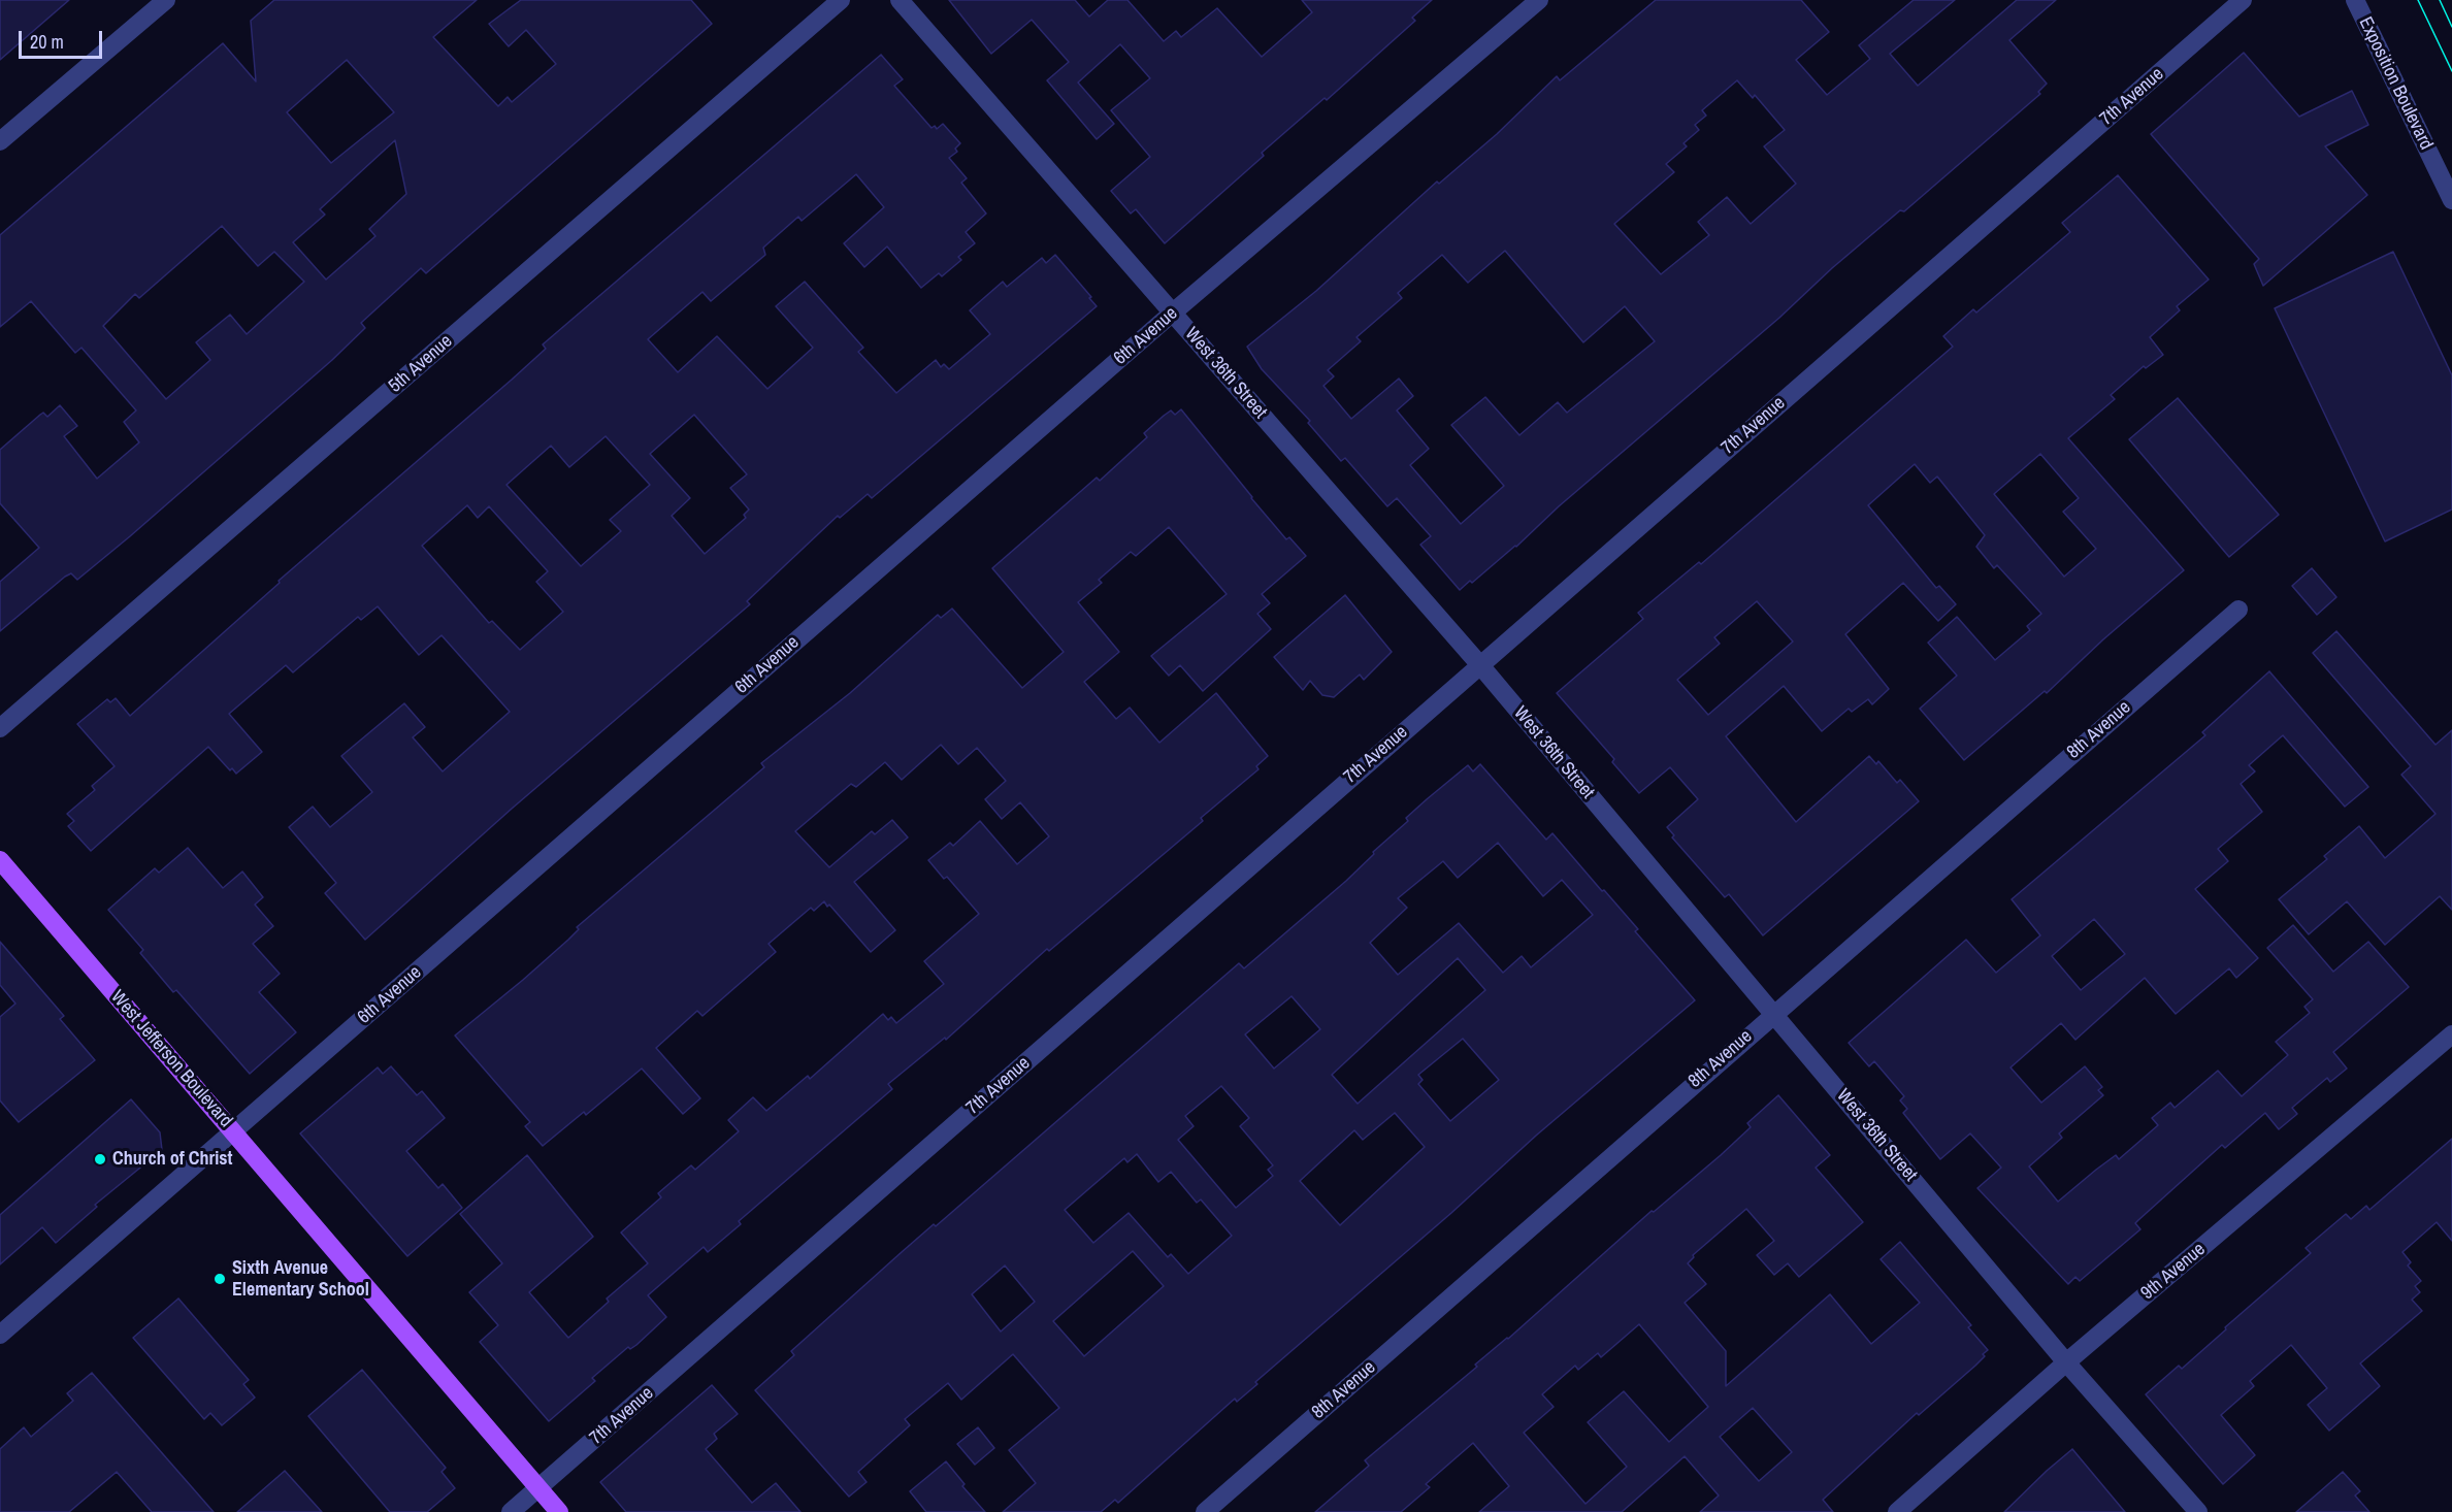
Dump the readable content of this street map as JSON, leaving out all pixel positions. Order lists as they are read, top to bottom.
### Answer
{
  "streets": {
    "main road": ["West Jefferson Boulevard"],
    "street": [
      "Exposition Boulevard",
      "7th Avenue",
      "6th Avenue",
      "5th Avenue",
      "West 36th Street",
      "8th Avenue",
      "9th Avenue"
    ]
  },
  "crossings": [
    ["7th Avenue", "West 36th Street"],
    ["7th Avenue", "West Jefferson Boulevard"],
    ["6th Avenue", "West 36th Street"],
    ["6th Avenue", "West Jefferson Boulevard"],
    ["West 36th Street", "8th Avenue"],
    ["West 36th Street", "9th Avenue"]
  ],
  "places": ["Church of Christ", "Sixth Avenue Elementary School"],
  "scale_bar": "20 m"
}
